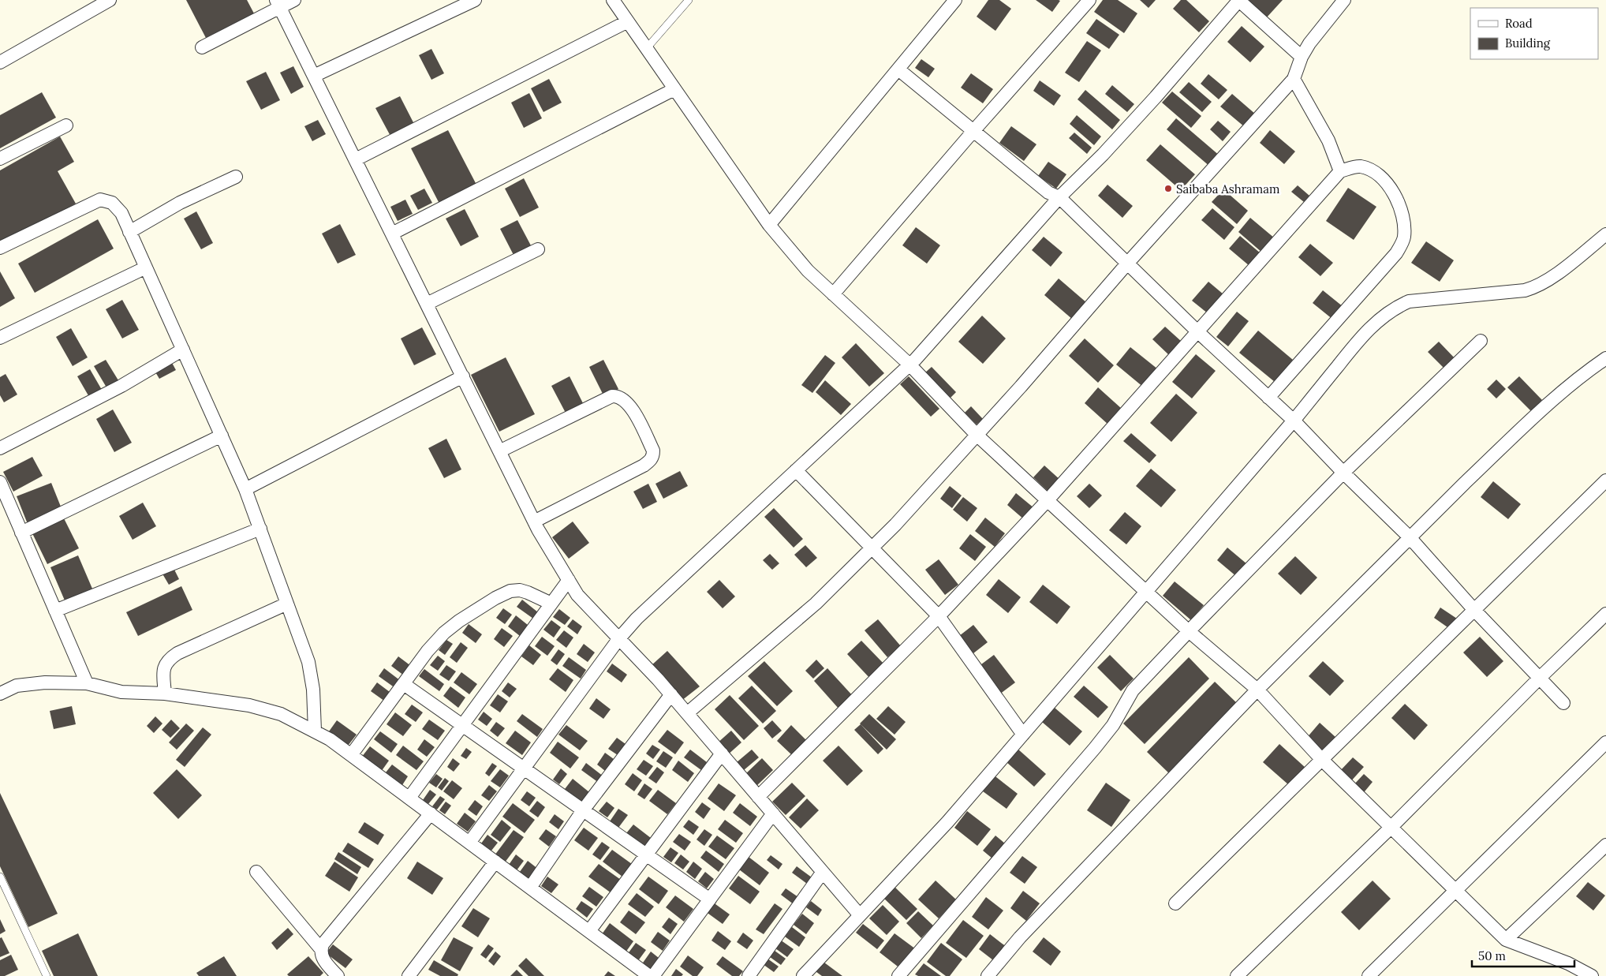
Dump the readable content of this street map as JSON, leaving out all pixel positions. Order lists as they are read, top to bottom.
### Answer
{
  "places": ["Saibaba Ashramam"],
  "legend": ["Road", "Building"],
  "scale_bar": "50 m"
}
